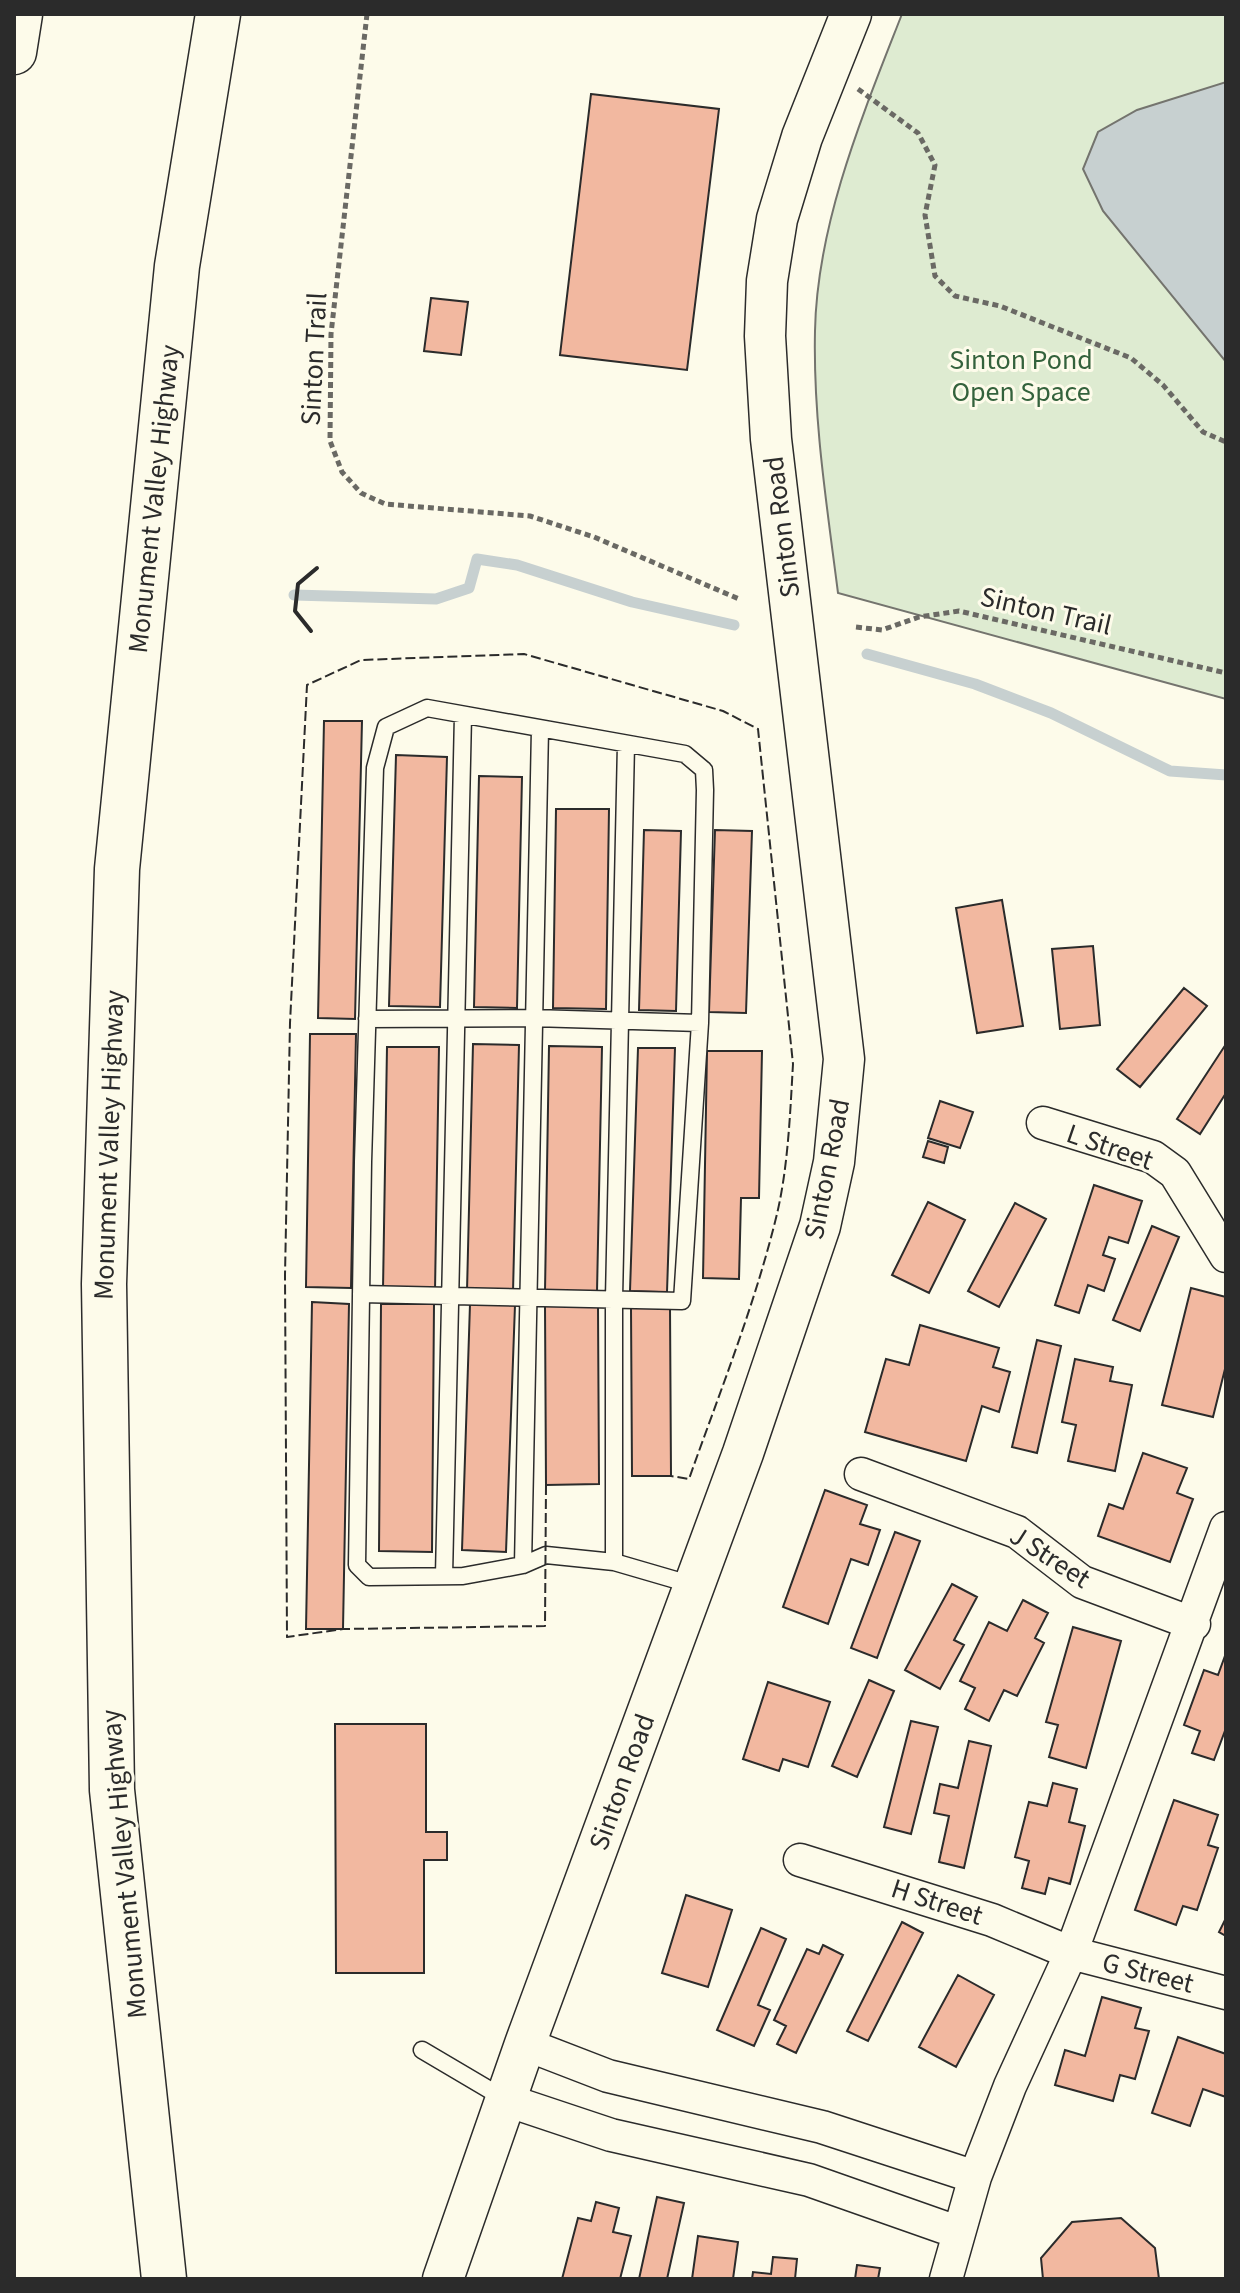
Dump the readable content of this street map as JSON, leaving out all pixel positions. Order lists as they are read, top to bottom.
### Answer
{
  "streets": {
    "highway": ["Monument Valley Highway"],
    "street": [
      "Sinton Road",
      "L Street",
      "J Street",
      "H Street",
      "G Street"
    ],
    "path": ["Sinton Trail"]
  },
  "crossings": [
    ["H Street", "G Street"]
  ],
  "parks": ["Sinton Pond Open Space"]
}
